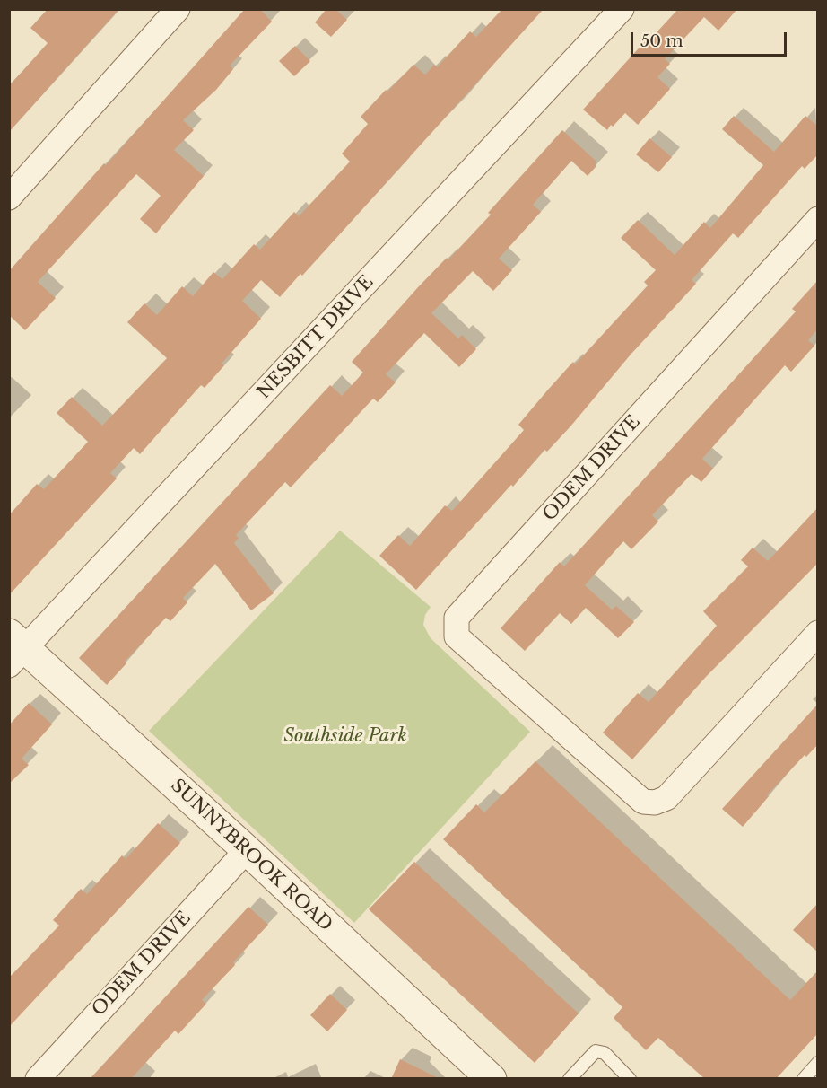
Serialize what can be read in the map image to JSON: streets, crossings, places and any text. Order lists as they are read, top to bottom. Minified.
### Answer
{"streets":{"street":["NESBITT DRIVE","ODEM DRIVE","SUNNYBROOK ROAD"]},"crossings":[["NESBITT DRIVE","SUNNYBROOK ROAD"],["ODEM DRIVE","SUNNYBROOK ROAD"]],"parks":["Southside Park"],"scale_bar":"50 m"}
